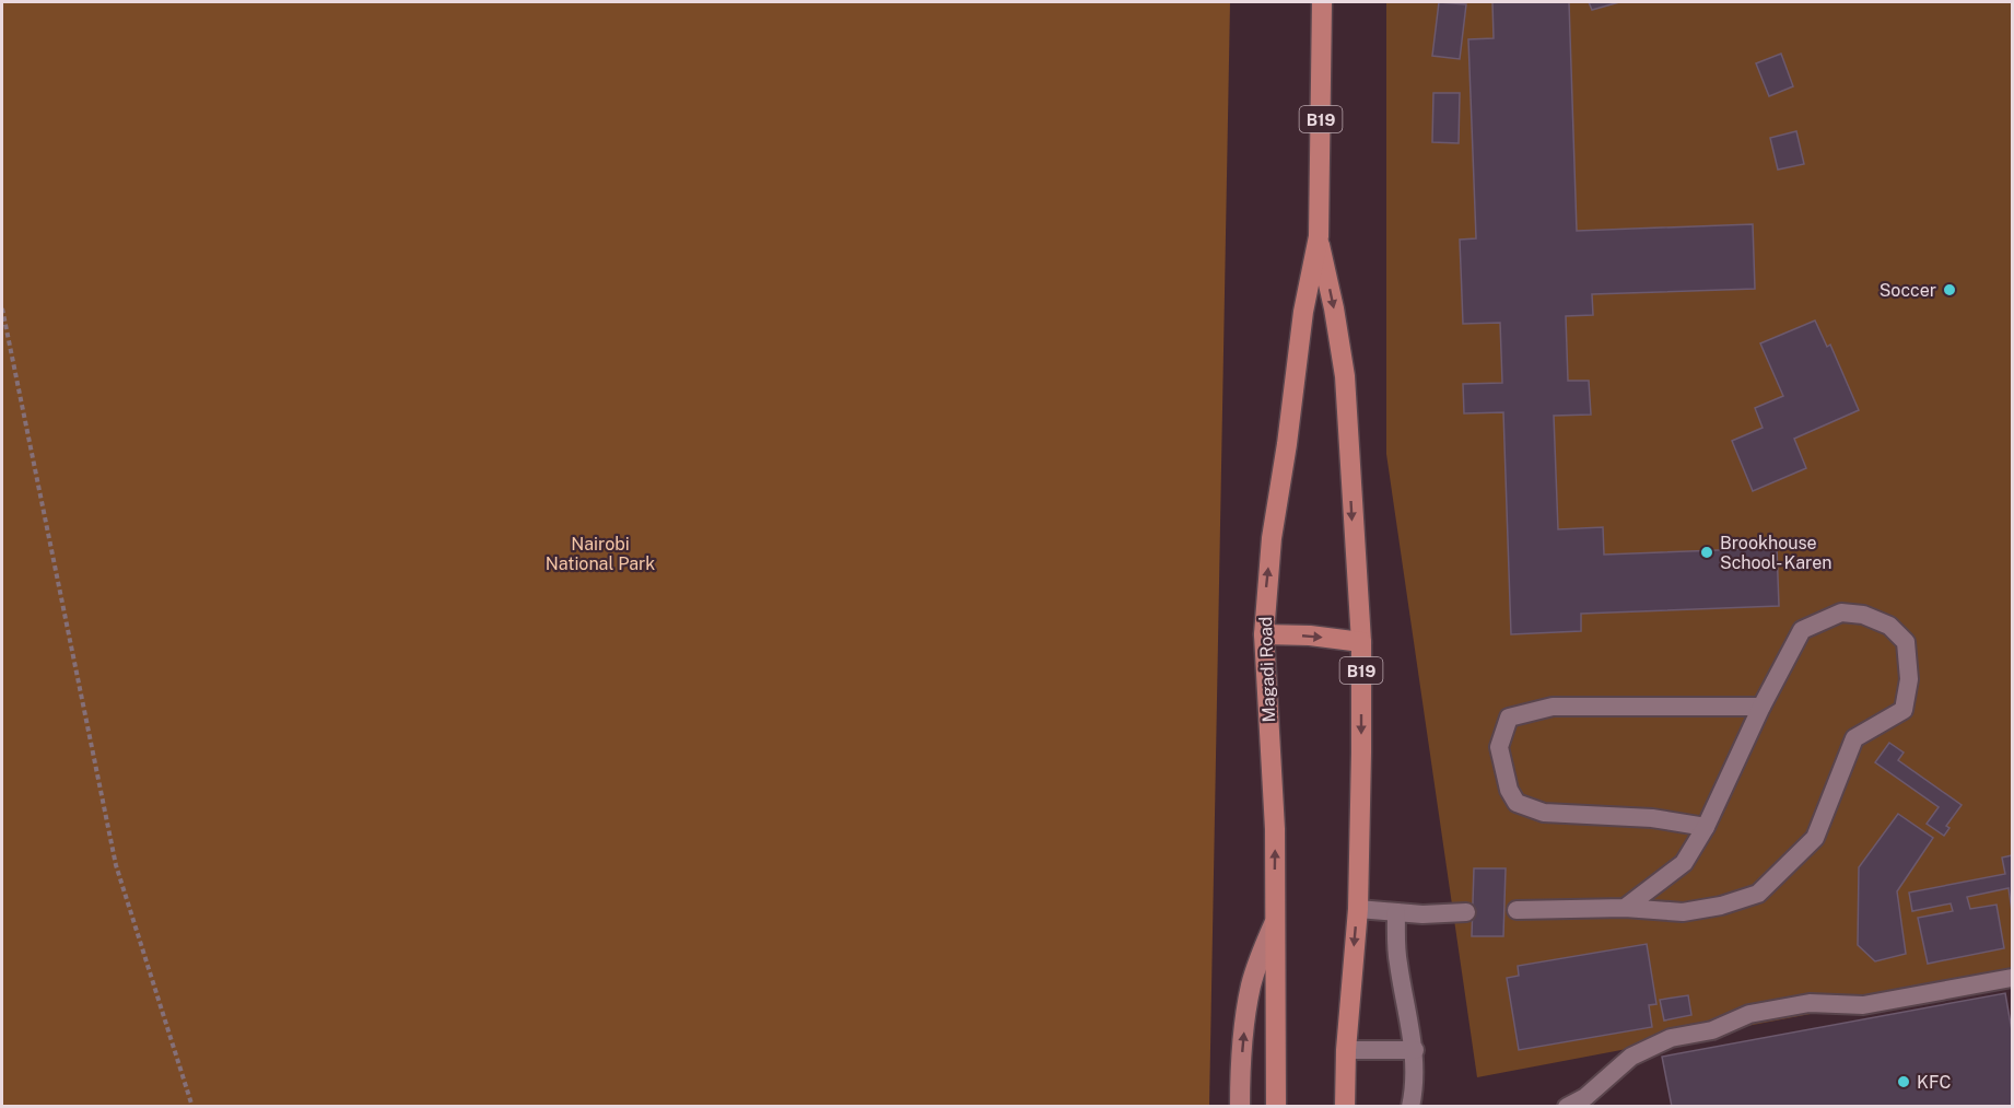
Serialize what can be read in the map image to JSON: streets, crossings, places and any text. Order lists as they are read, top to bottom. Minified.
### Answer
{"streets":{"highway":["B19","Magadi Road"]},"parks":["Nairobi National Park"],"places":["Soccer","Brookhouse School- Karen","KFC"]}
